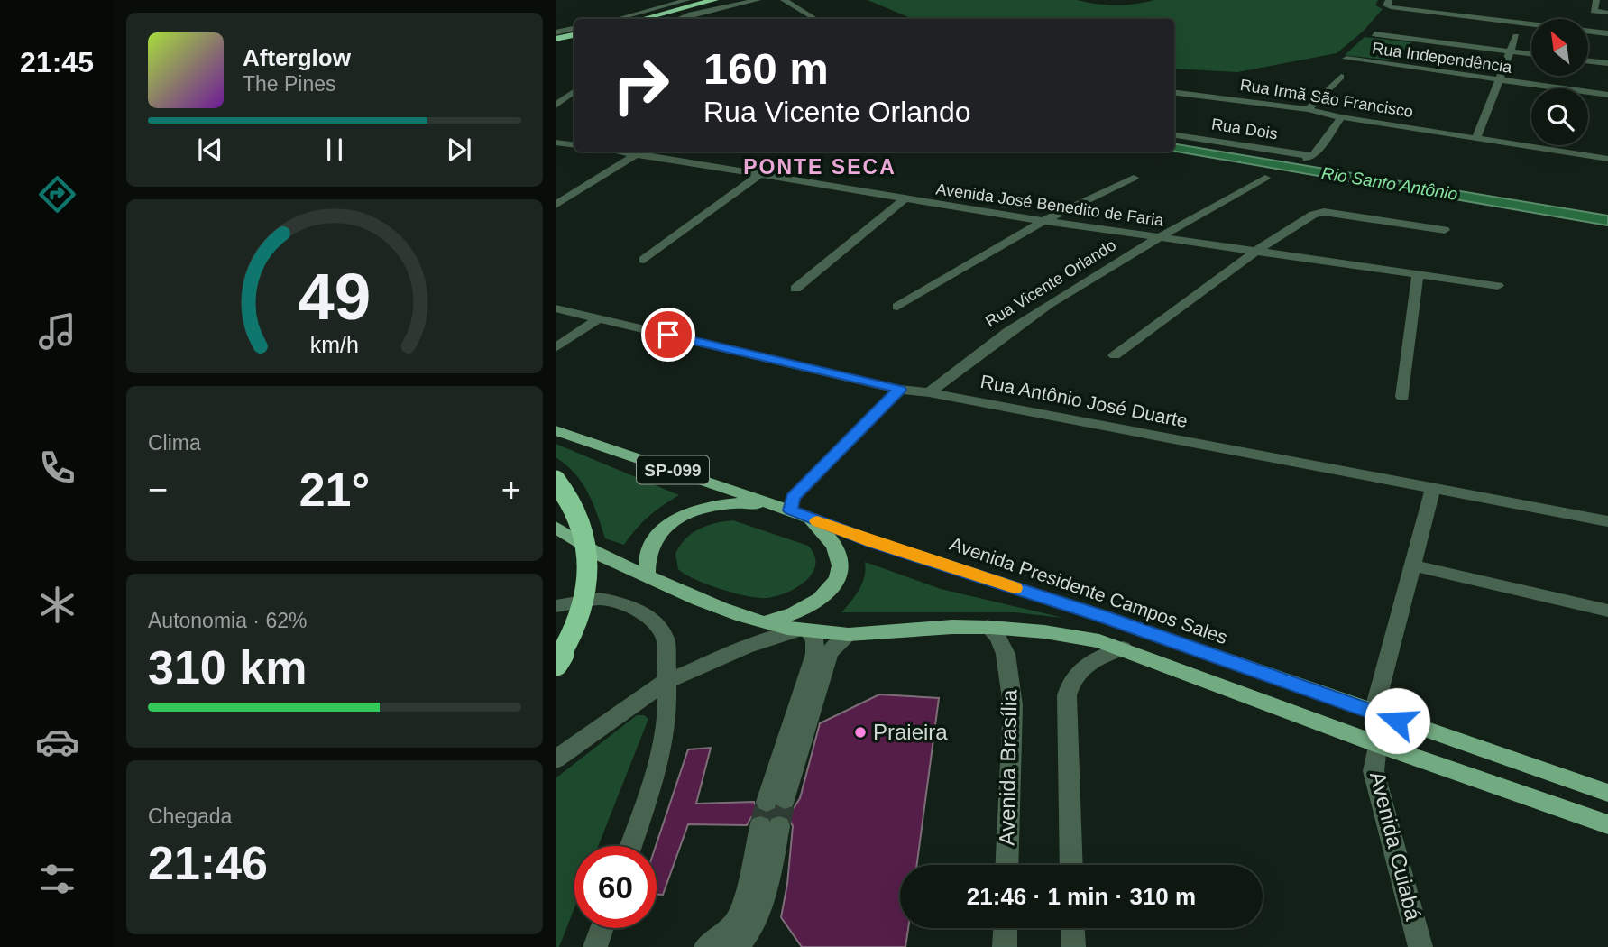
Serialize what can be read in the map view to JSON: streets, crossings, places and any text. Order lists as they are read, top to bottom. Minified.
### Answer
{"streets":{"main road":["SP-099","Avenida Presidente Campos Sales"],"street":["Rua Independência","Rua Irmã São Francisco","Rua Dois","Avenida José Benedito de Faria","Rua Vicente Orlando","Rua Antônio José Duarte","Avenida Brasília","Avenida Cuiabá"]},"crossings":[["Rua Irmã São Francisco","Rua Dois"],["Avenida José Benedito de Faria","Rua Vicente Orlando"],["Rua Vicente Orlando","Rua Antônio José Duarte"],["SP-099","Avenida Presidente Campos Sales"]],"districts":["PONTE SECA"],"water":["Rio Santo Antônio"],"places":["Praieira"],"north":"top left","page":{"tabs":"21:45","turn":["160 m","Rua Vicente Orlando"],"song":["Afterglow","The Pines"],"tile":["Clima",["Autonomia · 62%","310 km"],["Chegada","21:46"]],"heat":["−","21°","+"],"limit":"60","trip":"21:46 · 1 min · 310 m","gauge":["49","km/h"]}}
